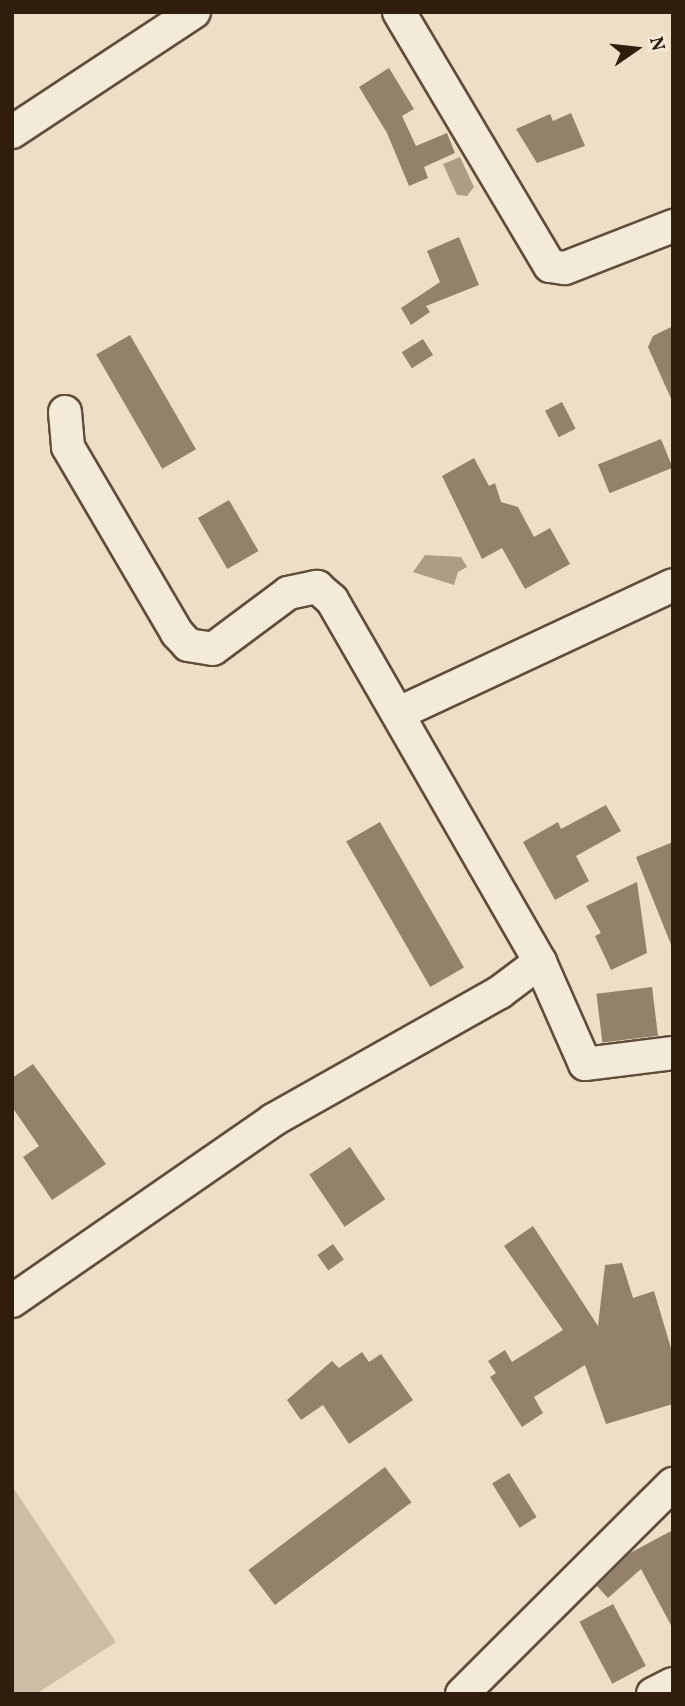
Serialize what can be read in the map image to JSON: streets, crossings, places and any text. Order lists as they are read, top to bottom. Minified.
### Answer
{"north":"right"}
